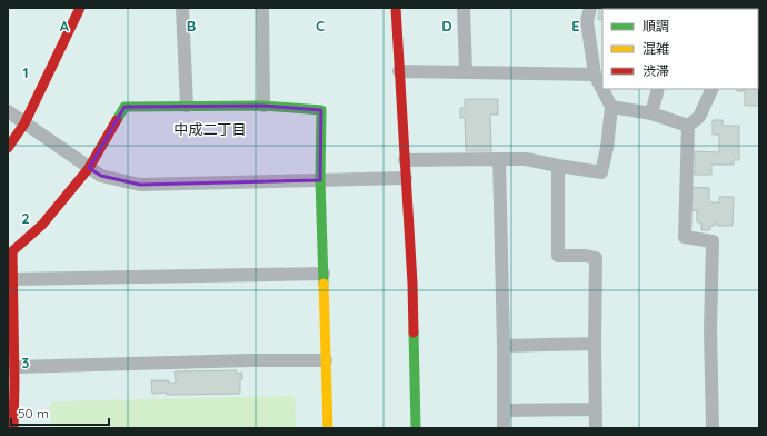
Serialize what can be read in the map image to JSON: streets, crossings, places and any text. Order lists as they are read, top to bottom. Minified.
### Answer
{"districts":["中成二丁目"],"legend":["順調","混雑","渋滞"],"scale_bar":"50 m","grid":{"columns":["A","B","C","D","E"],"rows":["1","2","3"]}}
